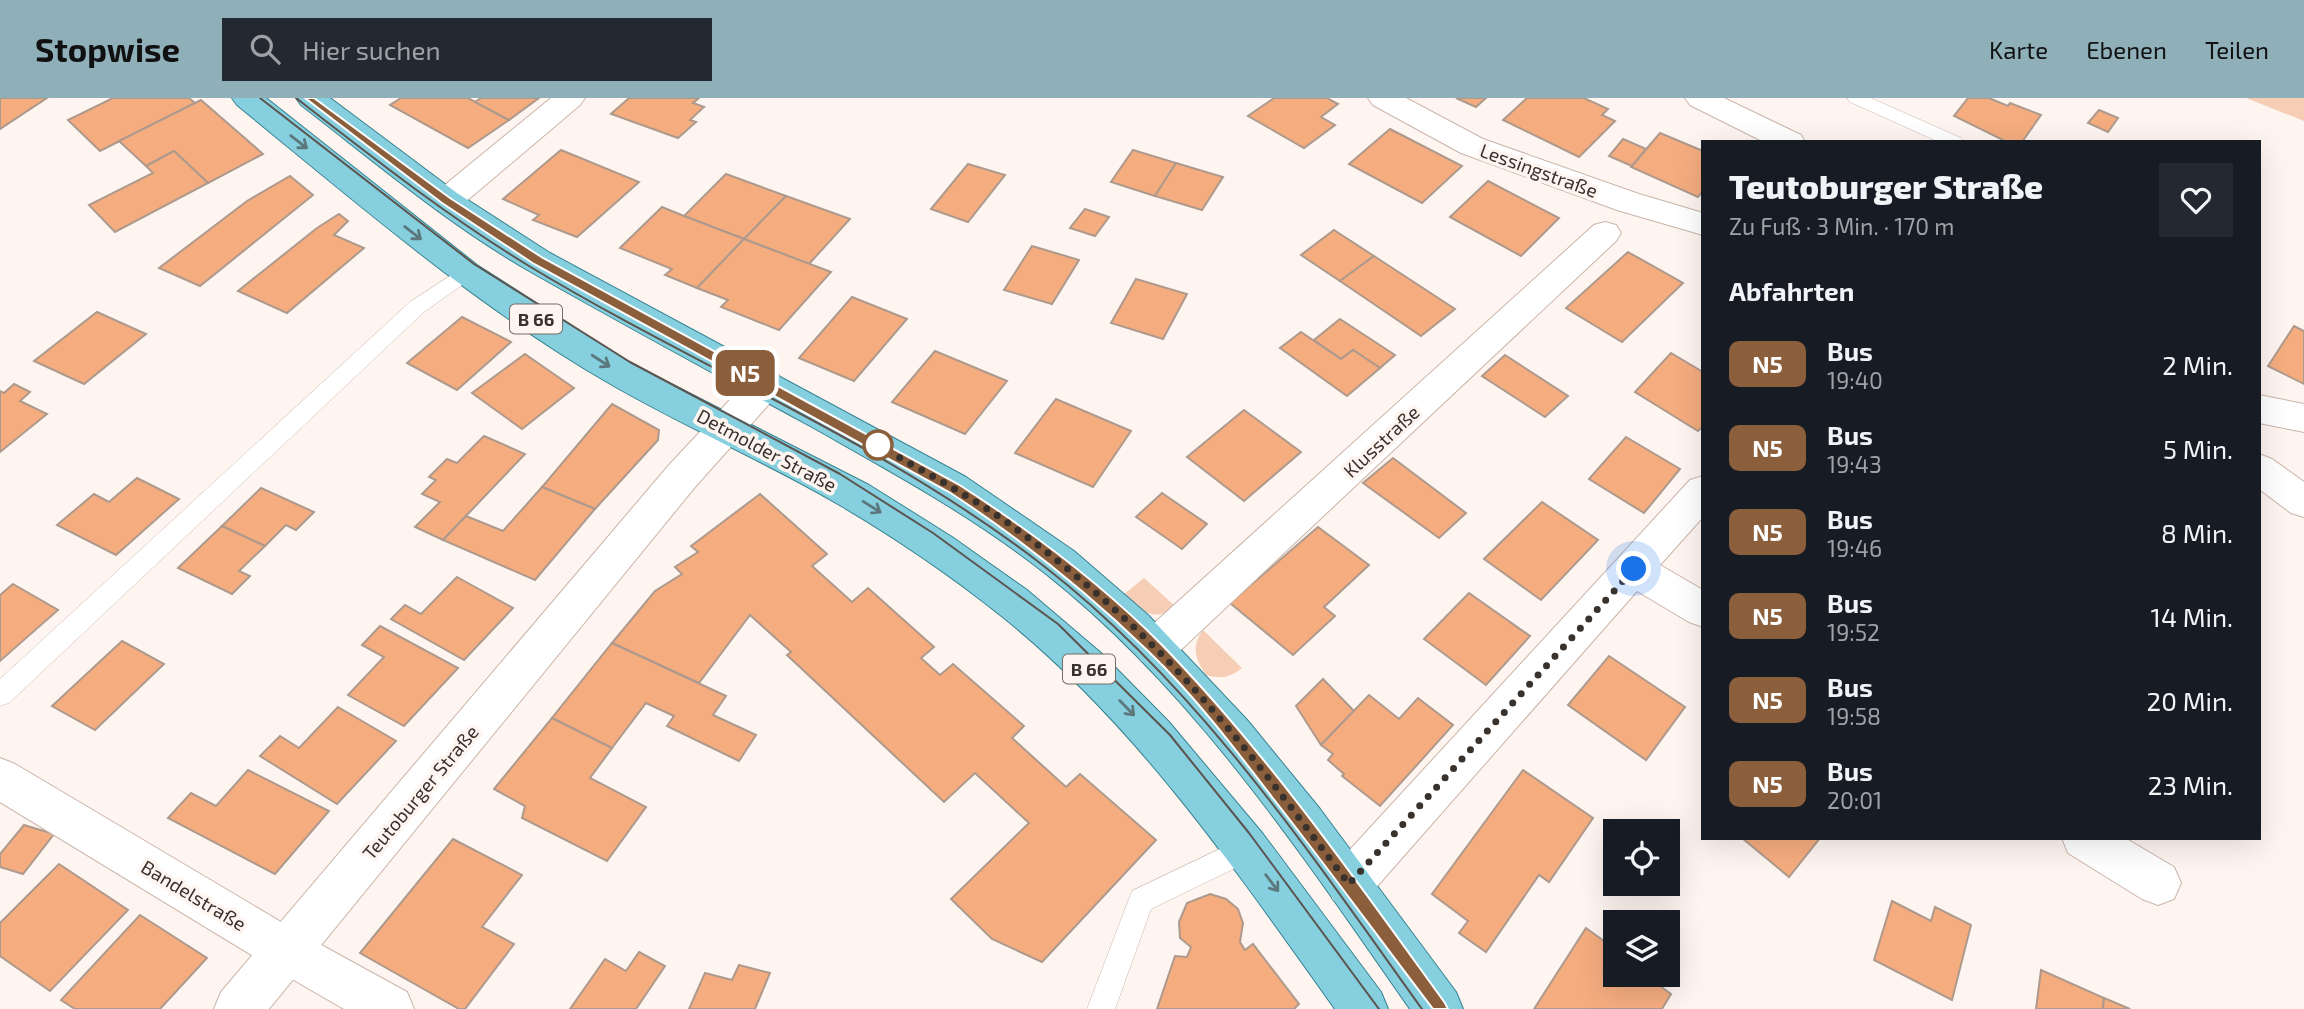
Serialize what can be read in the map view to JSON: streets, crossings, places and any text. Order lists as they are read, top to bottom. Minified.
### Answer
{"streets":{"main road":["B 66","Detmolder Straße"],"street":["Lessingstraße","Klusstraße","Teutoburger Straße","Bandelstraße"]},"crossings":[["B 66","Klusstraße"],["B 66","Teutoburger Straße"],["Detmolder Straße","Teutoburger Straße"],["Teutoburger Straße","Bandelstraße"]],"lines":["bus line N5"],"page":{"header":"Stopwise","search":"Hier suchen","nav":["Karte","Ebenen","Teilen"],"on_map":"N5","heading":[["Teutoburger Straße","Zu Fuß · 3 Min. · 170 m"],"Abfahrten"],"list":[{"mark":"N5","name":"Bus","note":"19:40","value":"2 Min."},{"mark":"N5","name":"Bus","note":"19:43","value":"5 Min."},{"mark":"N5","name":"Bus","note":"19:46","value":"8 Min."},{"mark":"N5","name":"Bus","note":"19:52","value":"14 Min."},{"mark":"N5","name":"Bus","note":"19:58","value":"20 Min."},{"mark":"N5","name":"Bus","note":"20:01","value":"23 Min."}]}}
